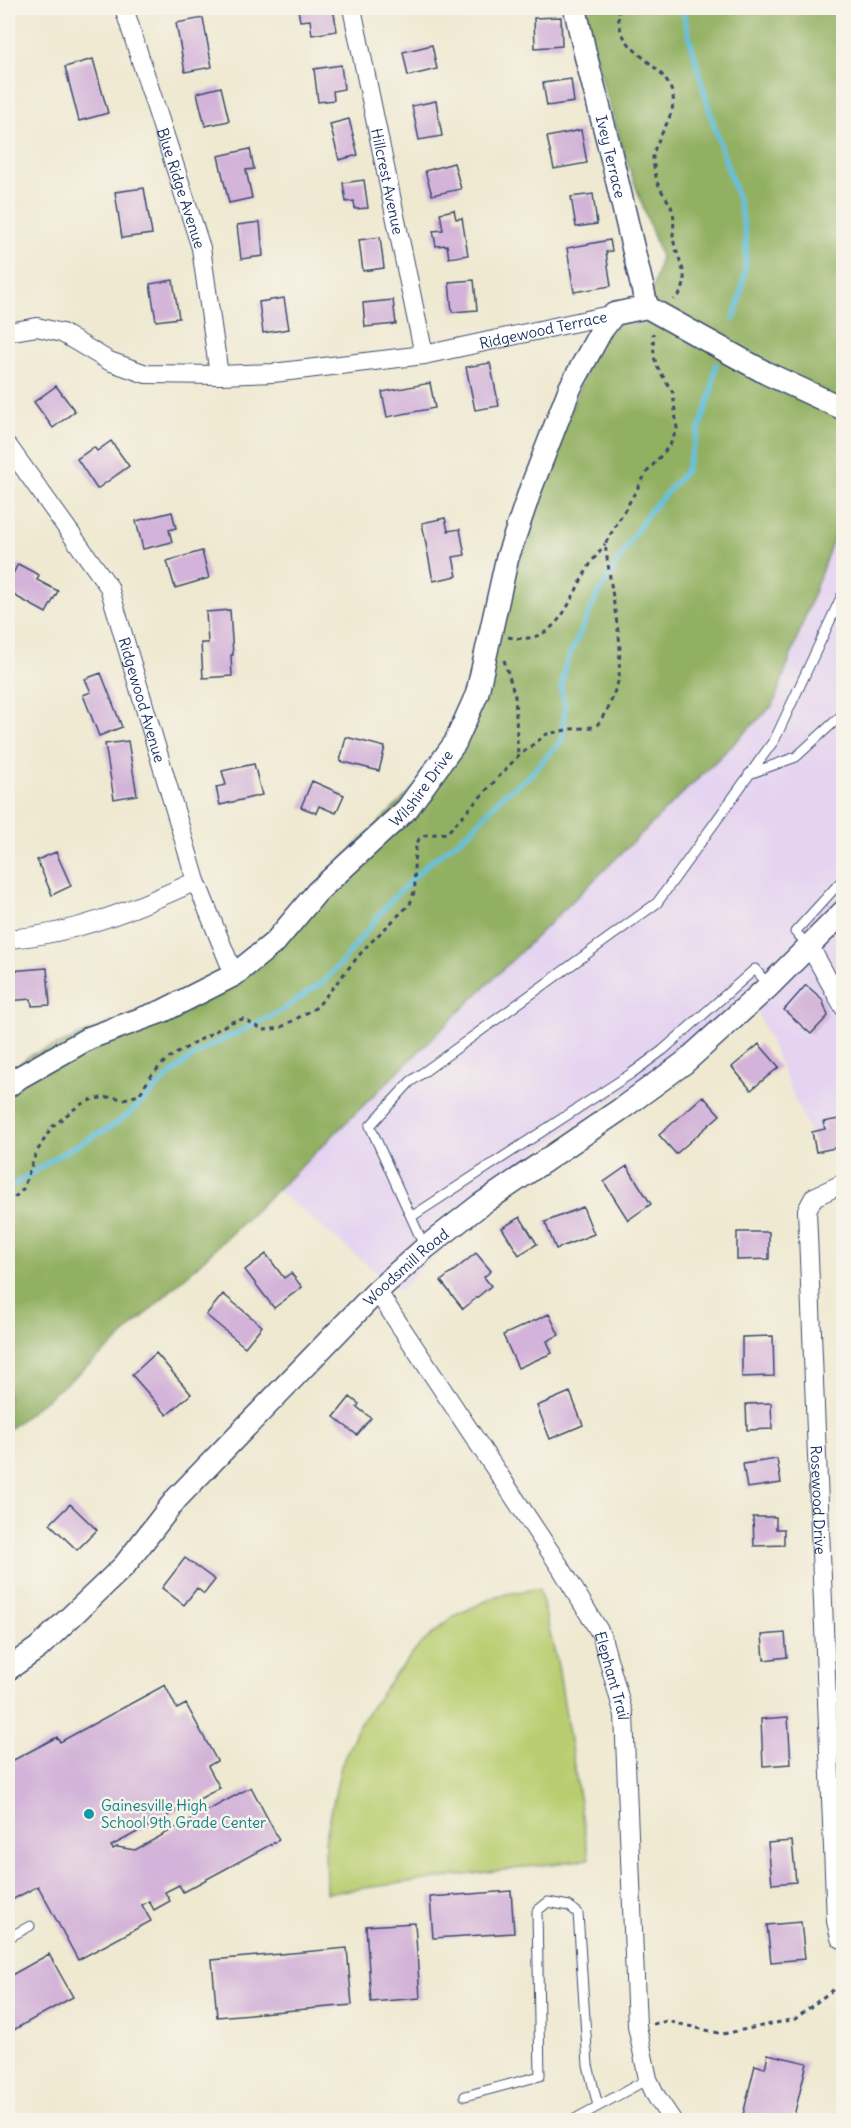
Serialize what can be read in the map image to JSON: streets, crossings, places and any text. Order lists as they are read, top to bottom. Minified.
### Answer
{"streets":{"street":["Ivey Terrace","Hillcrest Avenue","Blue Ridge Avenue","Ridgewood Terrace","Ridgewood Avenue","Wilshire Drive","Woodsmill Road","Rosewood Drive","Elephant Trail"]},"crossings":[["Ivey Terrace","Ridgewood Terrace"],["Hillcrest Avenue","Ridgewood Terrace"],["Blue Ridge Avenue","Ridgewood Terrace"],["Ridgewood Terrace","Wilshire Drive"],["Ridgewood Avenue","Wilshire Drive"],["Woodsmill Road","Elephant Trail"]],"places":["Gainesville High School 9th Grade Center"]}
